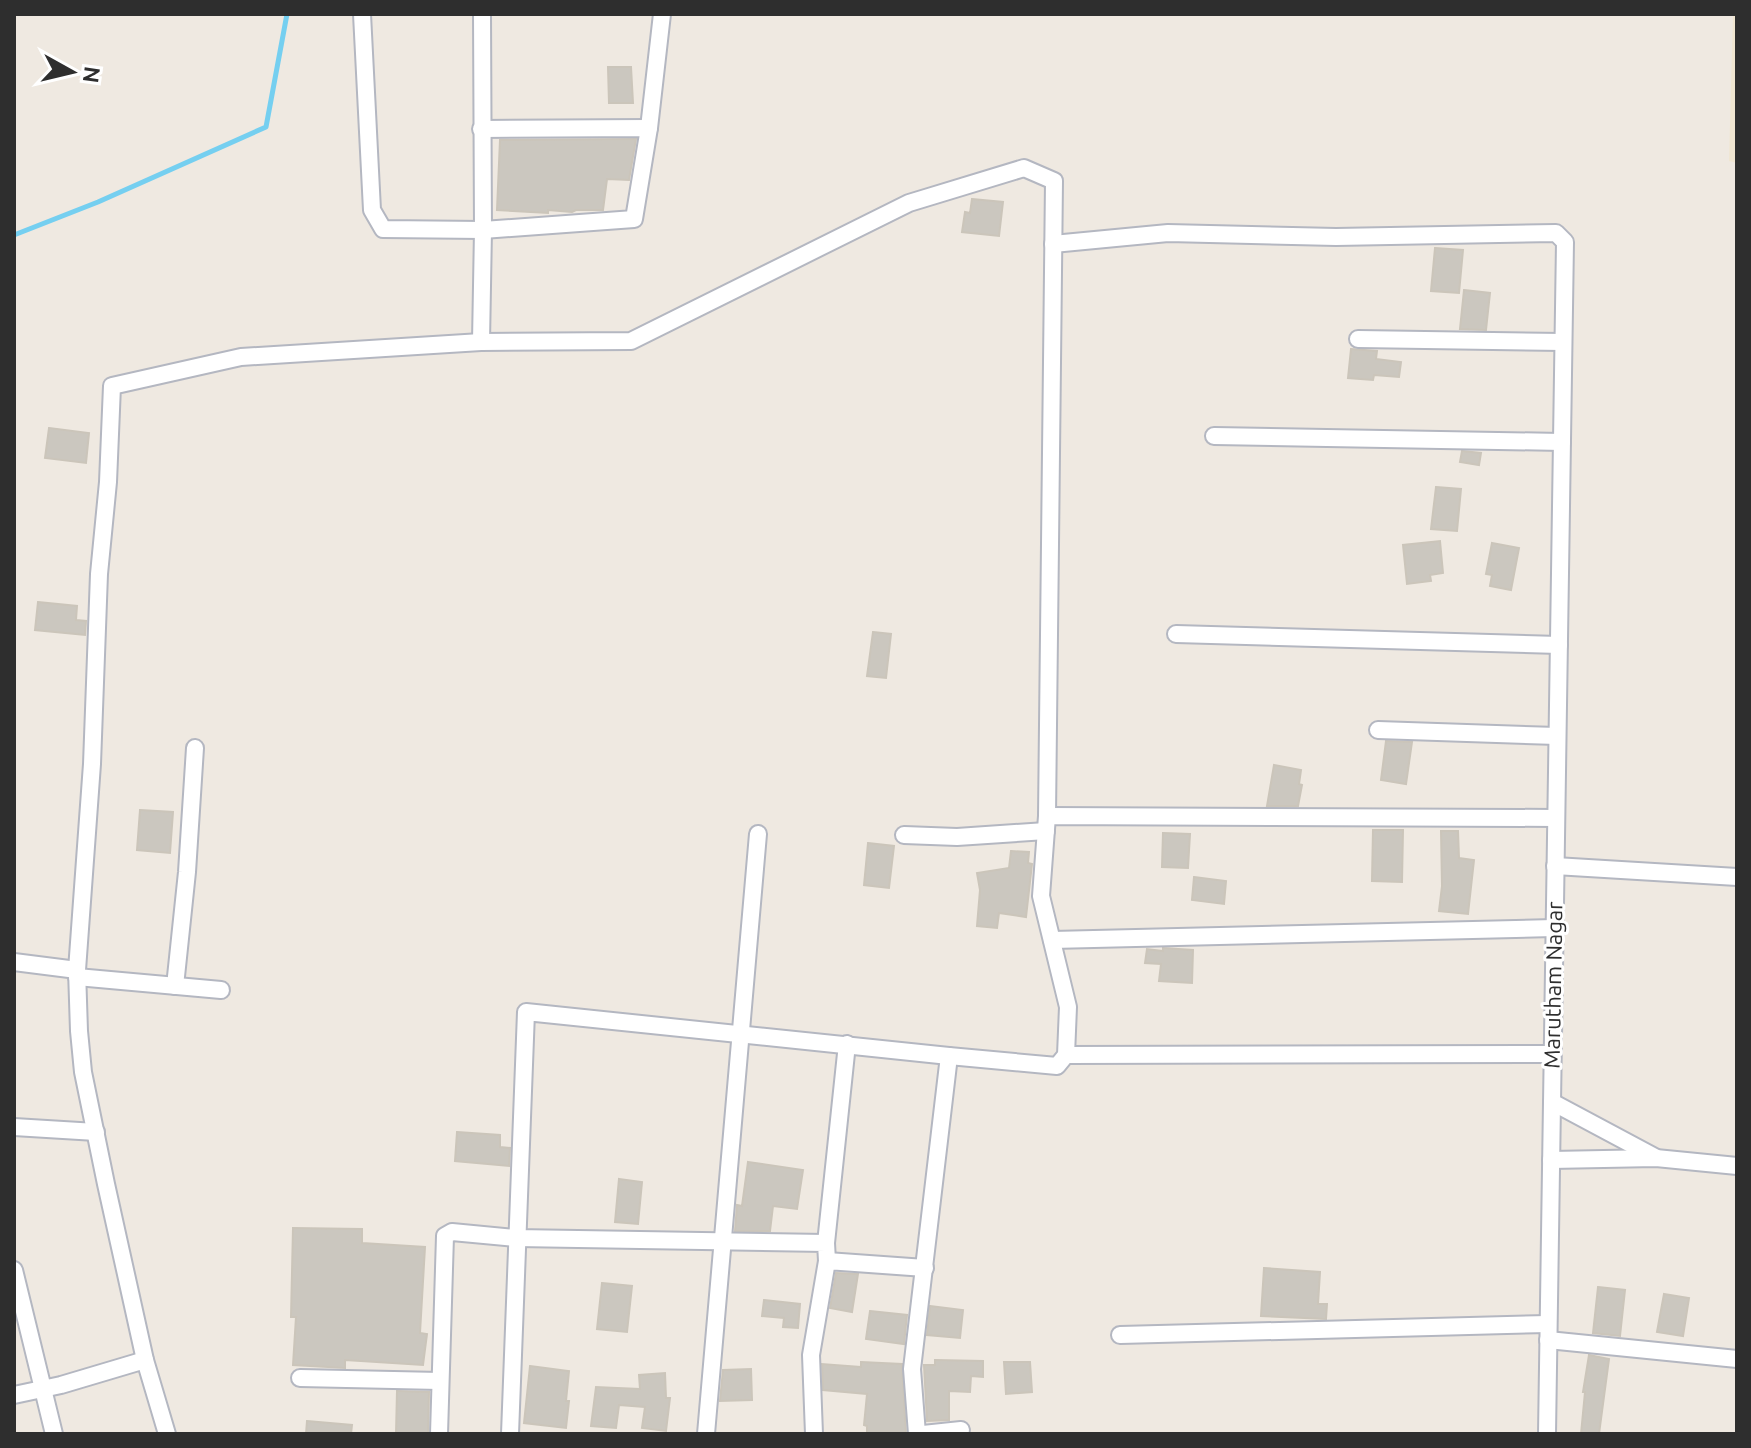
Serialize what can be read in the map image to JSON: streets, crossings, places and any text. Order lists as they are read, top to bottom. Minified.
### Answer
{"streets":{"street":["Marutham Nagar"]},"north":"right"}
